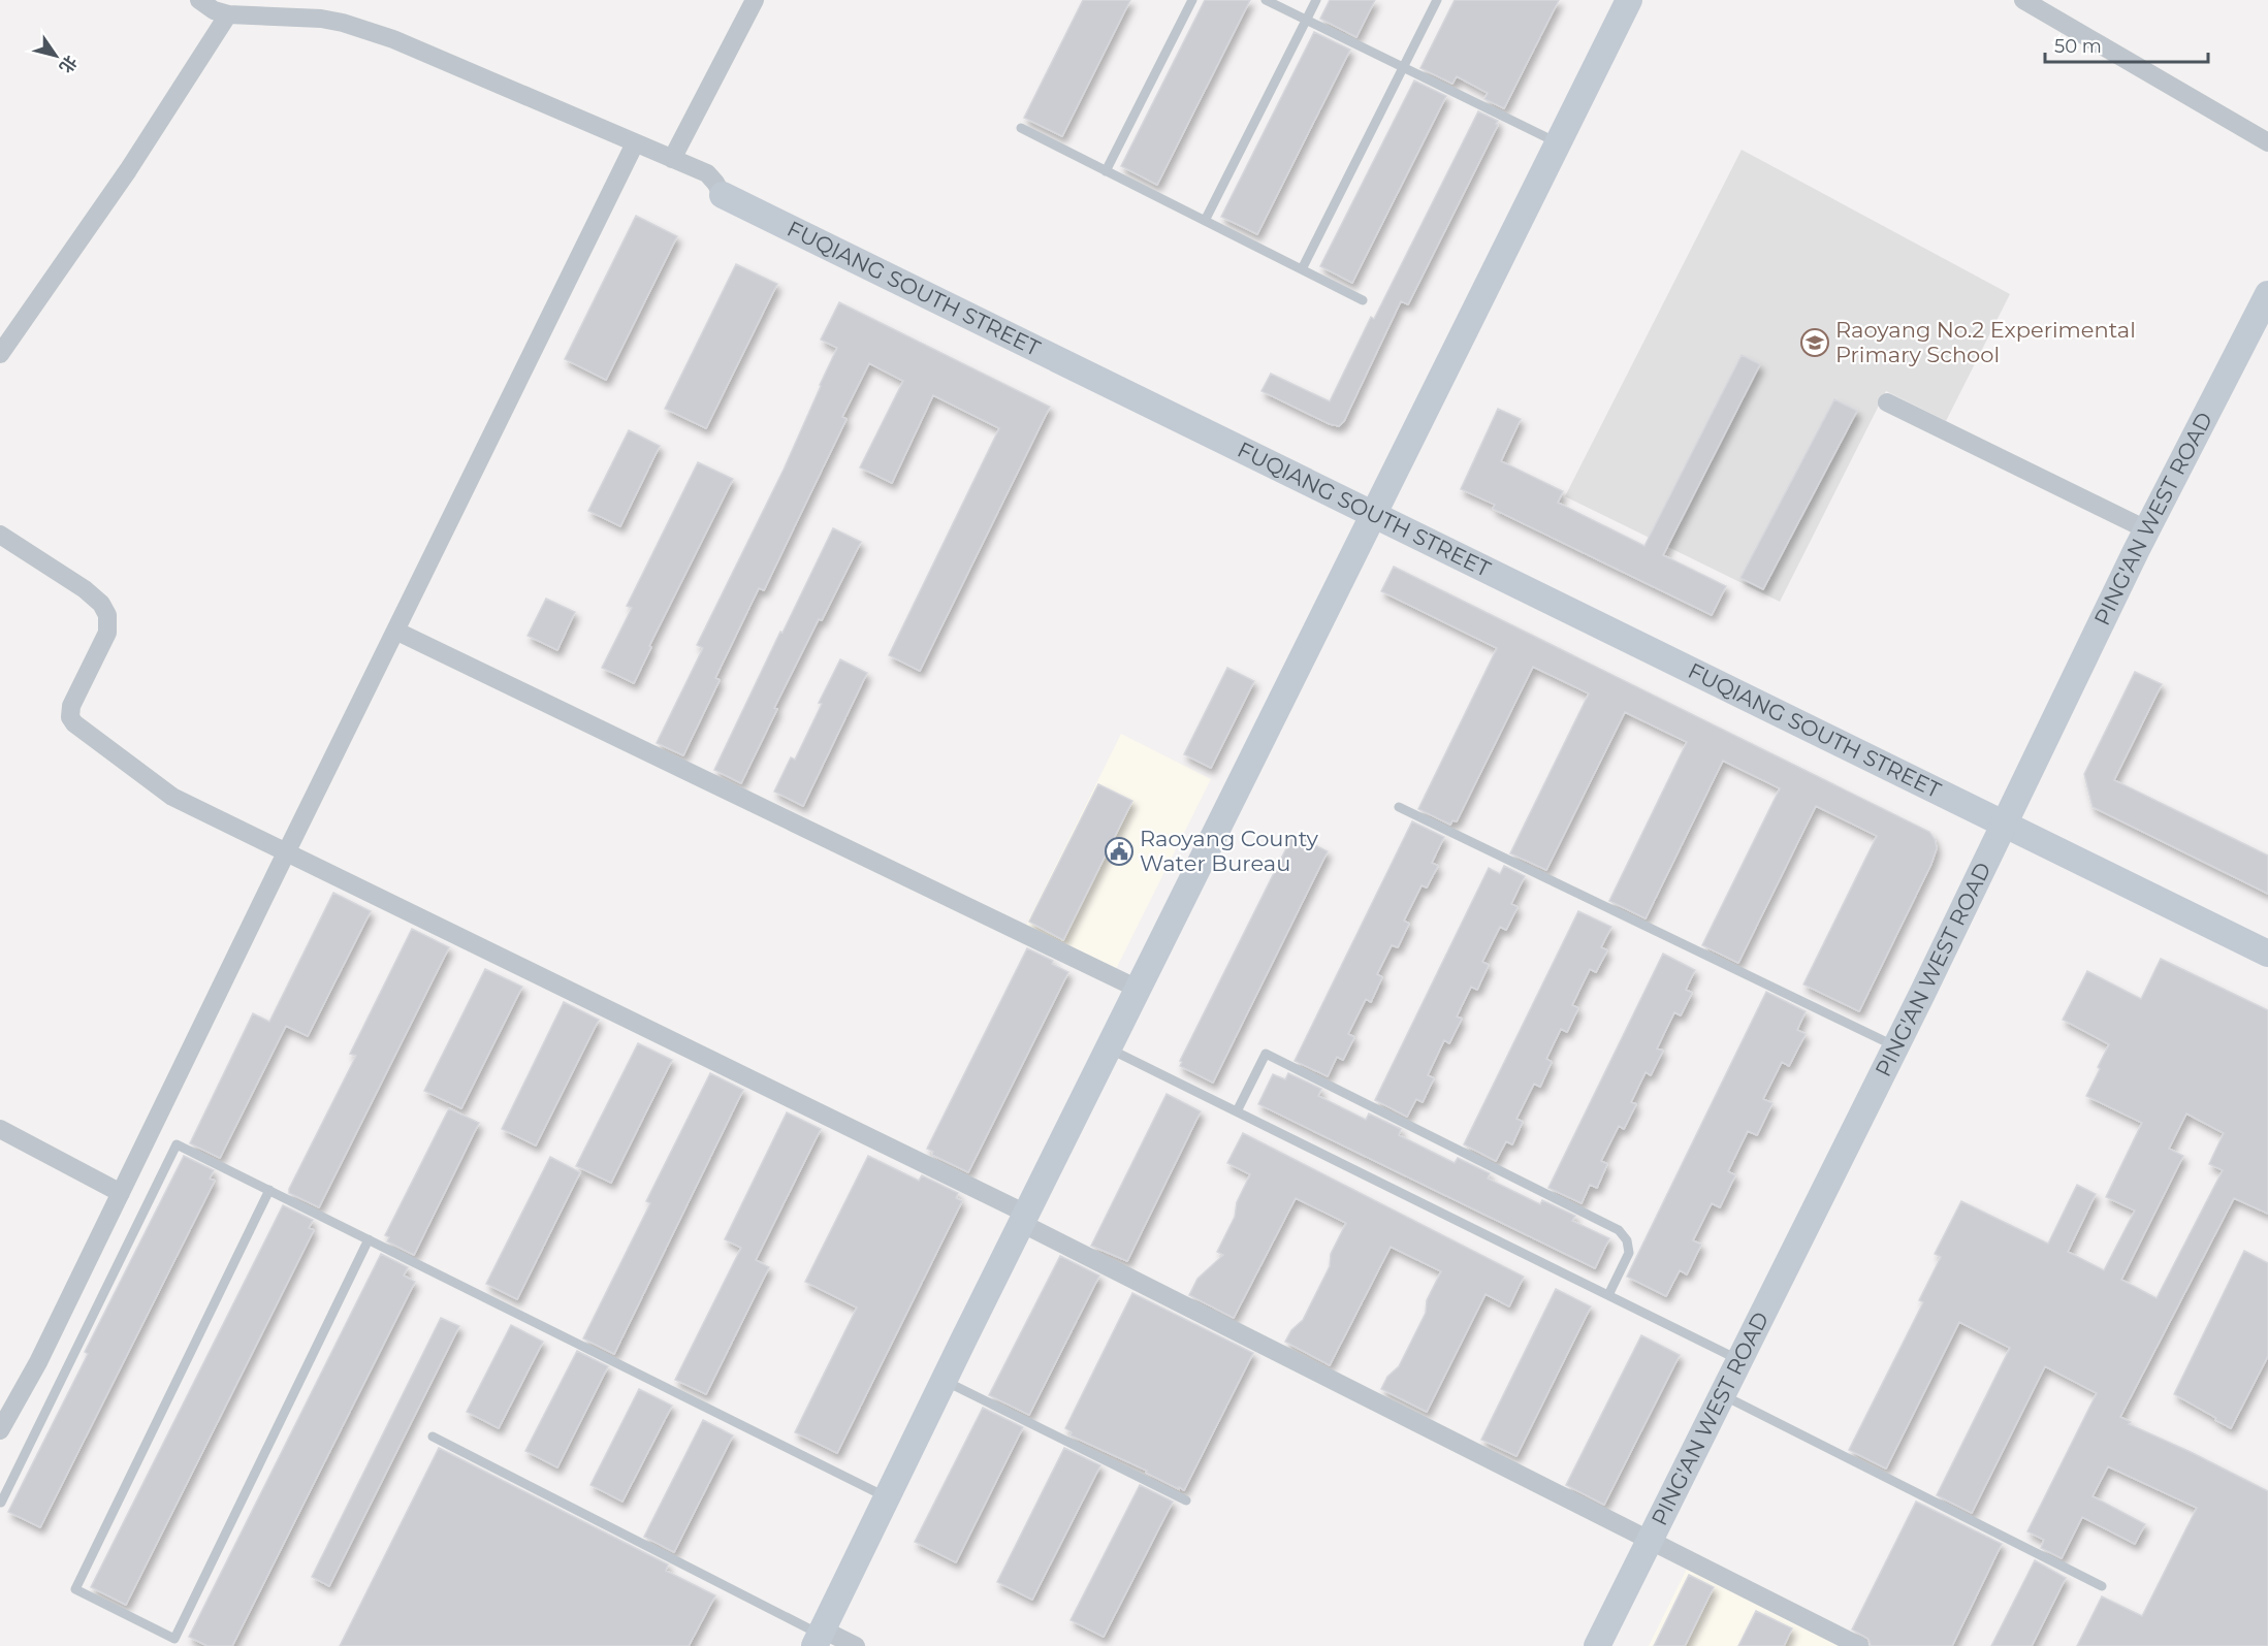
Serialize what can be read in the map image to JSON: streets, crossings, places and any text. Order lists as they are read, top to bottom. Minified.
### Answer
{"streets":{"street":["FUQIANG SOUTH STREET","PING'AN WEST ROAD"]},"crossings":[["FUQIANG SOUTH STREET","PING'AN WEST ROAD"]],"places":{"school or university":["Raoyang No.2 Experimental Primary School"],"public building":["Raoyang County Water Bureau"]},"scale_bar":"50 m","north":"bottom right"}
